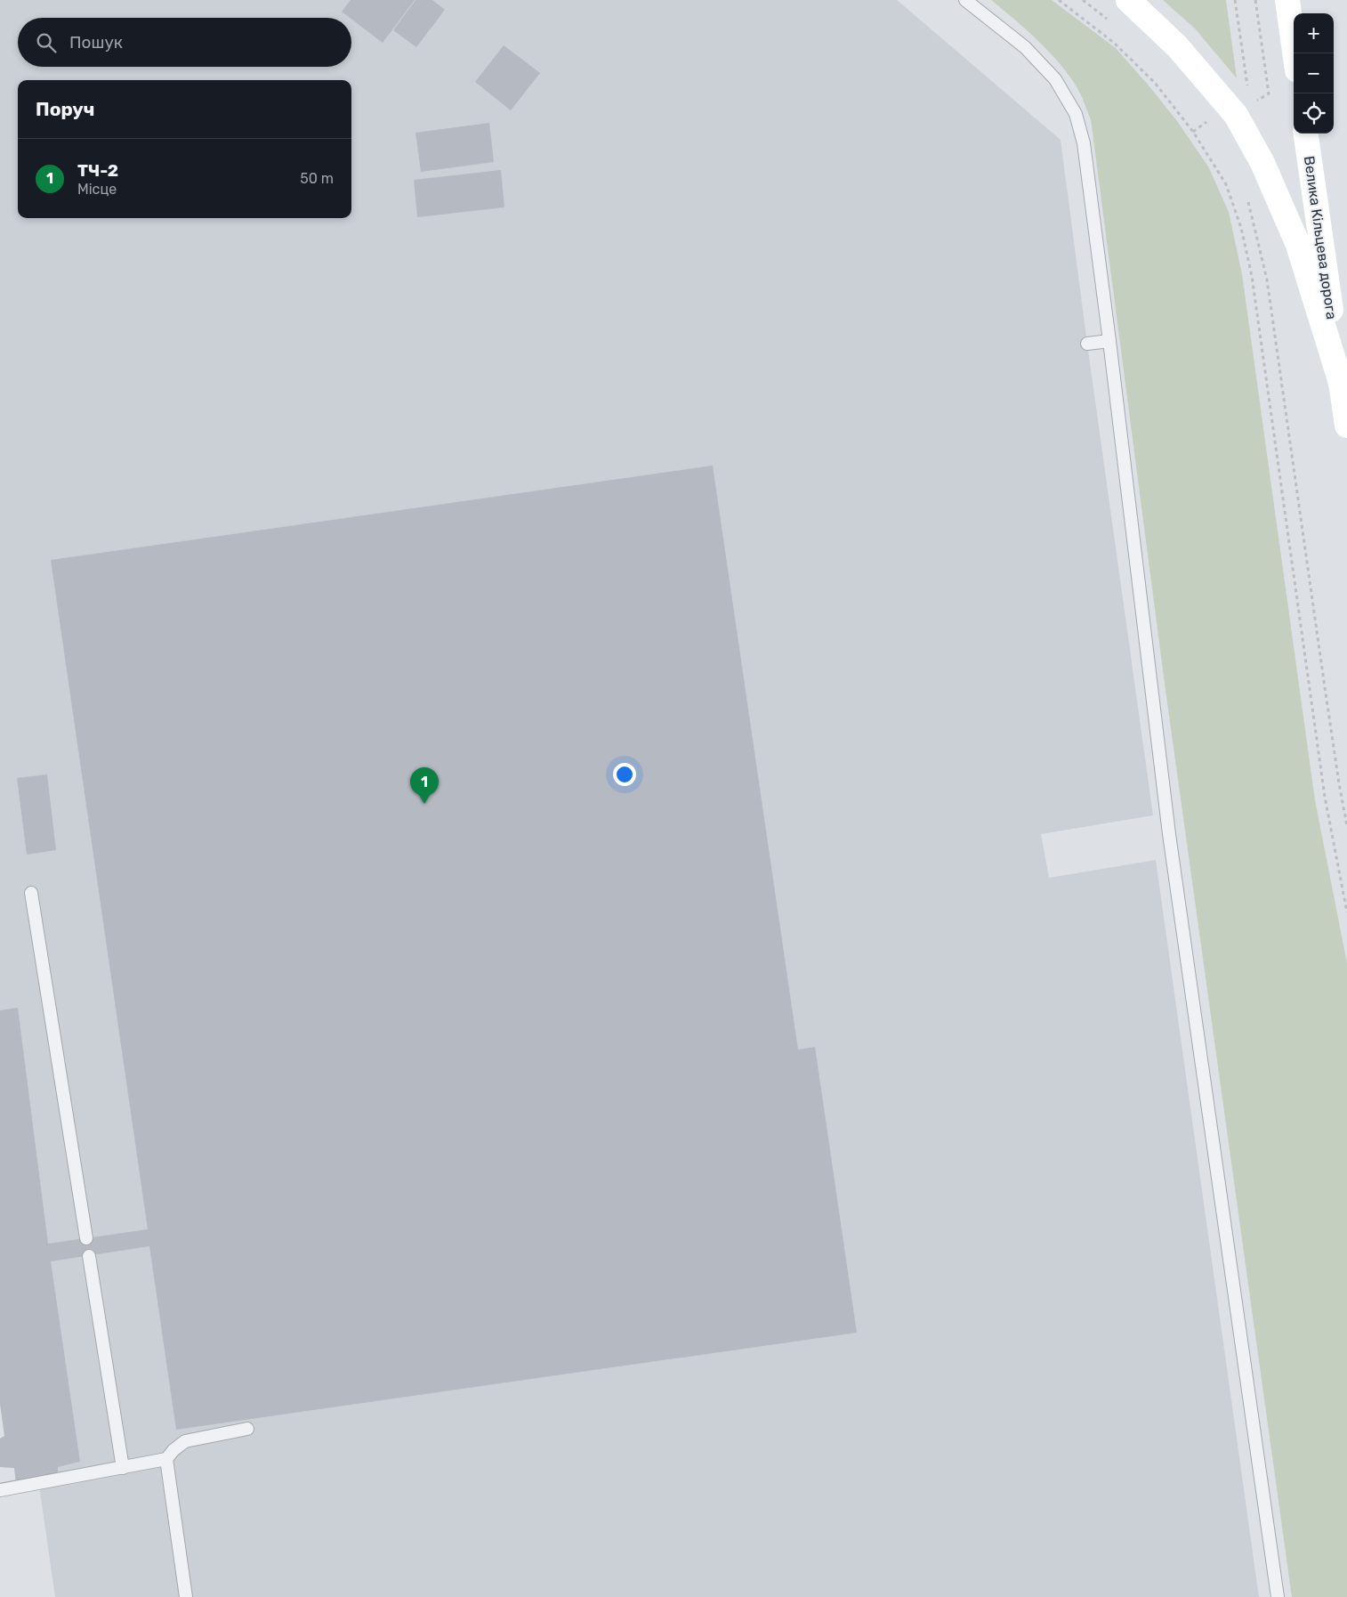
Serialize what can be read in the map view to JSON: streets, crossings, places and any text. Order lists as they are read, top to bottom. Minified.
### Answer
{"streets":{"main road":["Велика Кільцева дорога"]},"page":{"map_buttons":["+","−"],"search":"Пошук","heading":"Поруч","list":[{"mark":"1","name":"ТЧ-2","note":"Місце","value":"50 m"}],"pins":"1"}}
